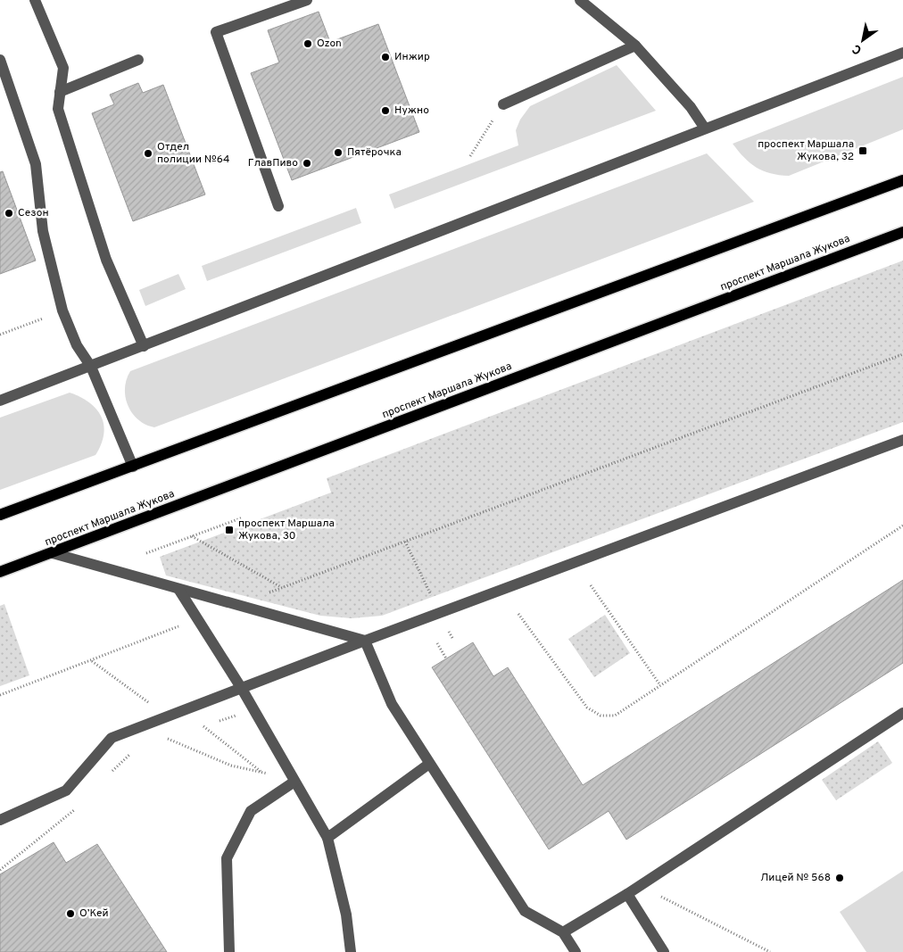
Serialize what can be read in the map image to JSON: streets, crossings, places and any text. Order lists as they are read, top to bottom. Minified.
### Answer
{"streets":{"main road":["проспект Маршала Жукова"]},"places":{"other":["Ozon","Инжир","Нужно","Пятёрочка","Отдел полиции №64","ГлавПиво","Сезон","Лицей № 568","О’Кей"],"transit":["проспект Маршала Жукова, 32","проспект Маршала Жукова, 30"]},"north":"bottom left"}
